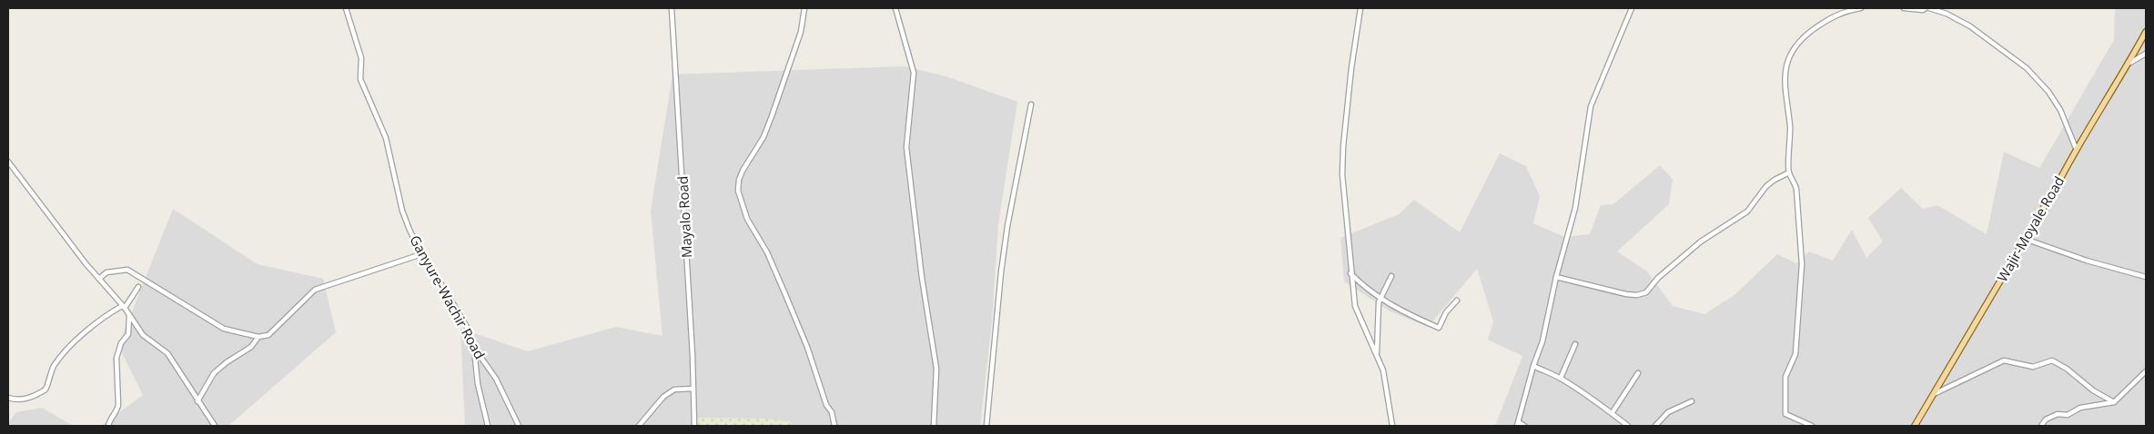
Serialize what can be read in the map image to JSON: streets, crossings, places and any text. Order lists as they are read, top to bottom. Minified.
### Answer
{"streets":{"main road":["Wajir-Moyale Road"],"street":["Mayalo Road","Ganyure-Wachir Road"]}}
